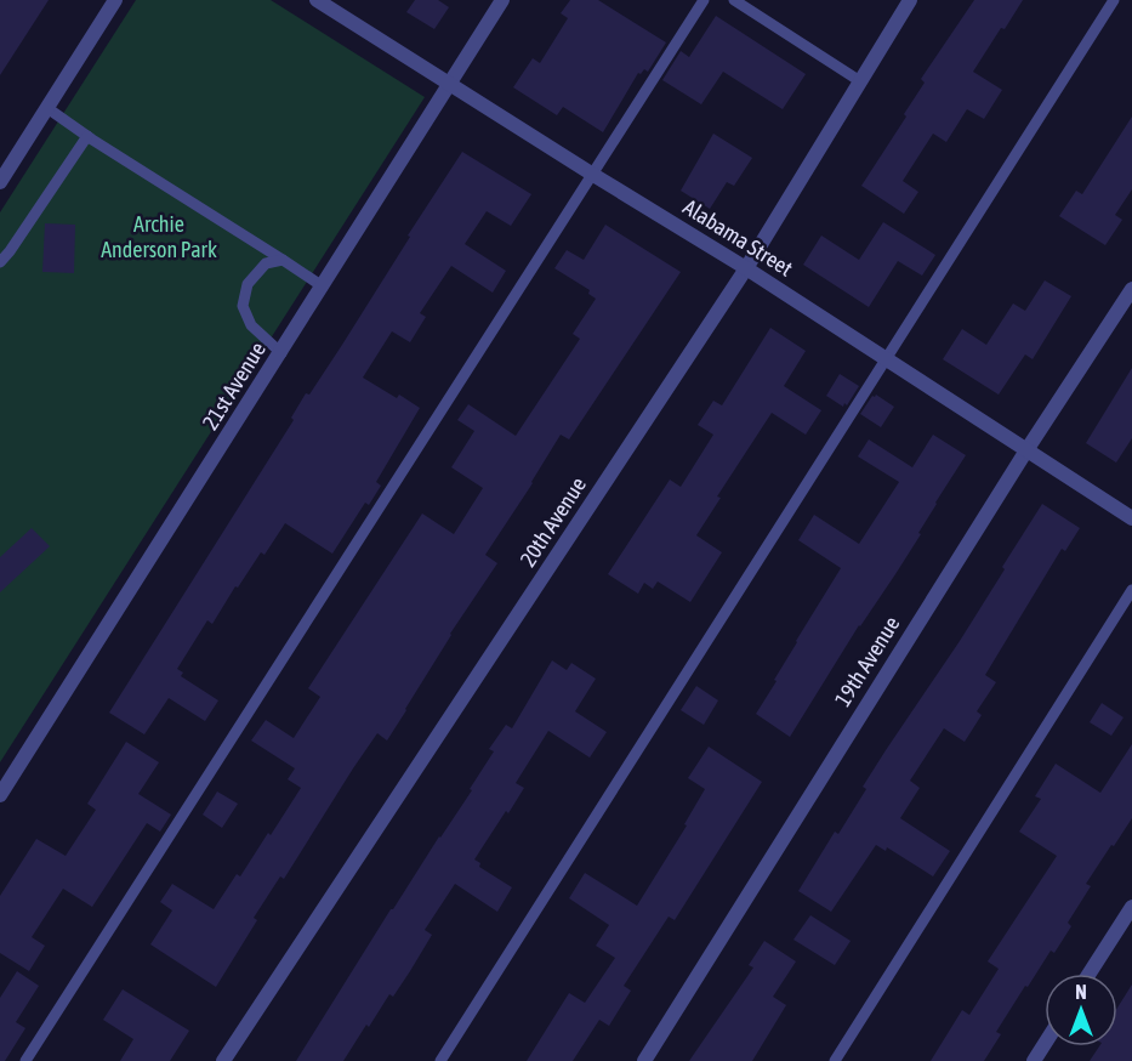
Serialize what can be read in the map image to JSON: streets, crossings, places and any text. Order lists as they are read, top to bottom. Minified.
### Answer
{"streets":{"street":["Alabama Street","21st Avenue","20th Avenue","19th Avenue"]},"crossings":[["Alabama Street","21st Avenue"],["Alabama Street","20th Avenue"],["Alabama Street","19th Avenue"]],"parks":["Archie Anderson Park"],"north":"top"}
